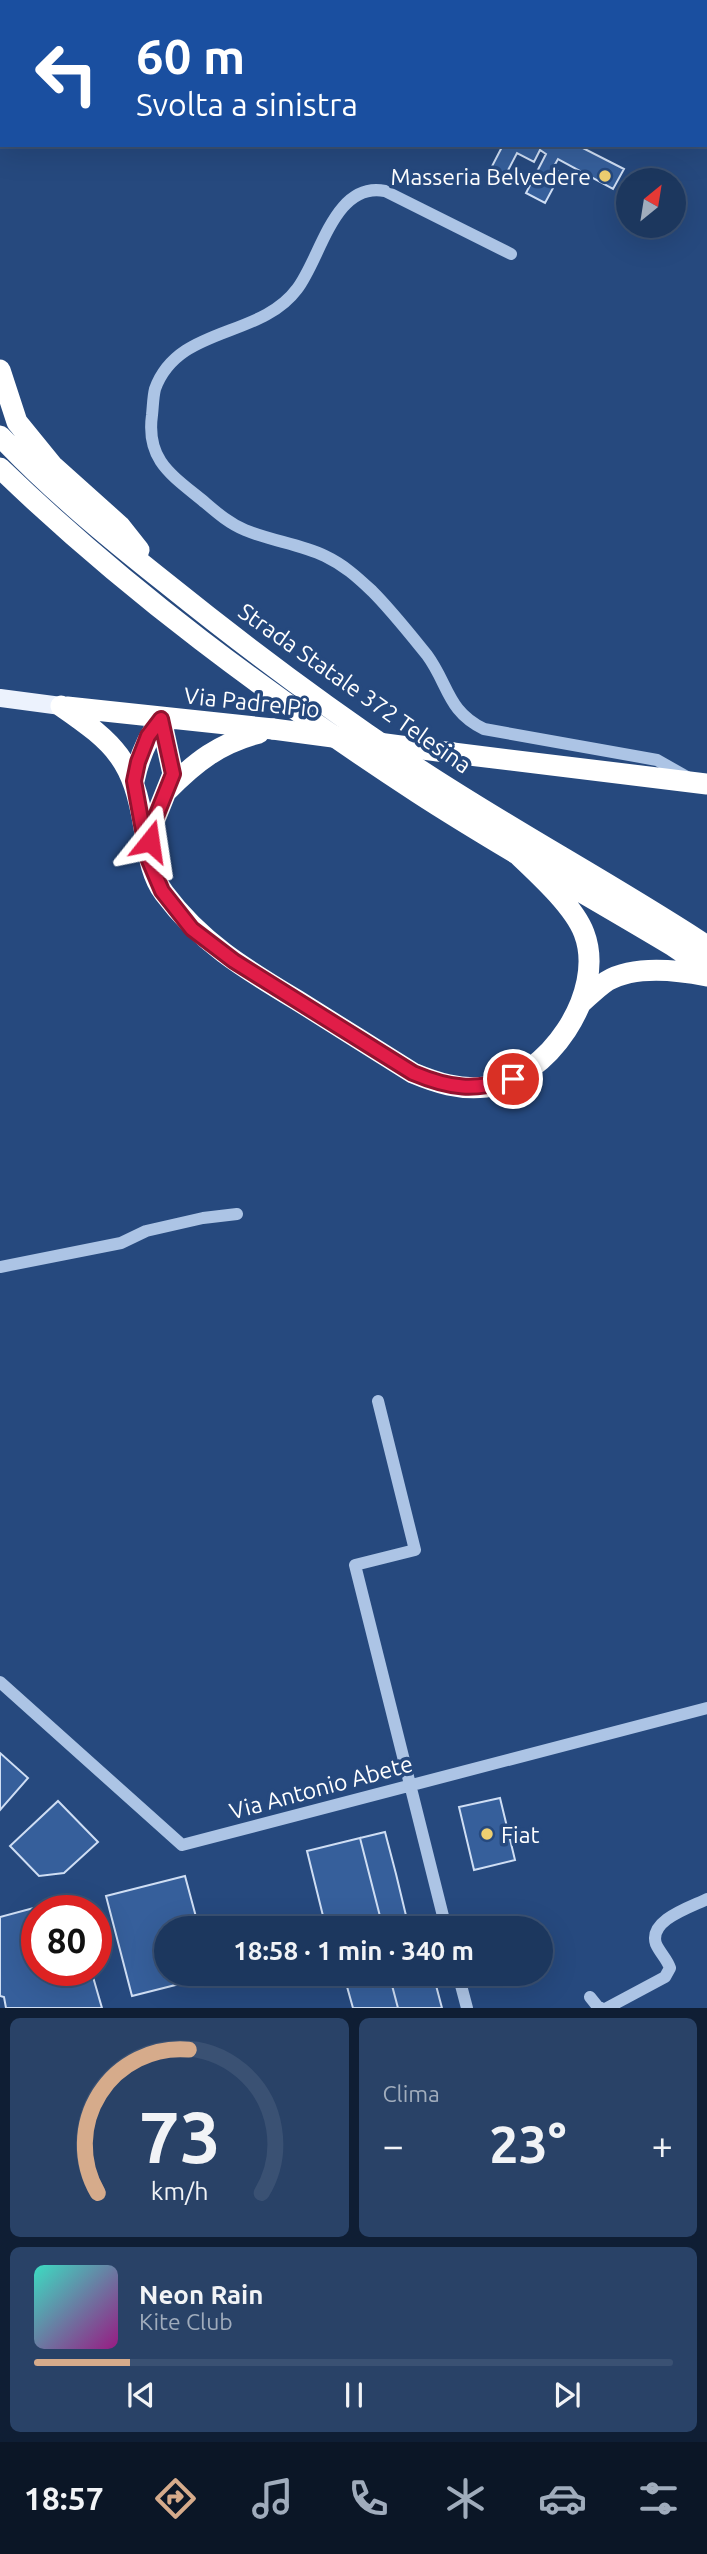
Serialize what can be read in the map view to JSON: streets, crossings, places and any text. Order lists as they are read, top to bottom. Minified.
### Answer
{"streets":{"highway":["Strada Statale 372 Telesina","Via Padre Pio"],"street":["Via Antonio Abete"]},"places":["Masseria Belvedere","Fiat"],"north":"top right","page":{"turn":["60 m","Svolta a sinistra"],"limit":"80","trip":"18:58 · 1 min · 340 m","tile":"Clima","heat":["−","23°","+"],"song":["Neon Rain","Kite Club"],"tabs":"18:57","gauge":["73","km/h"]}}
